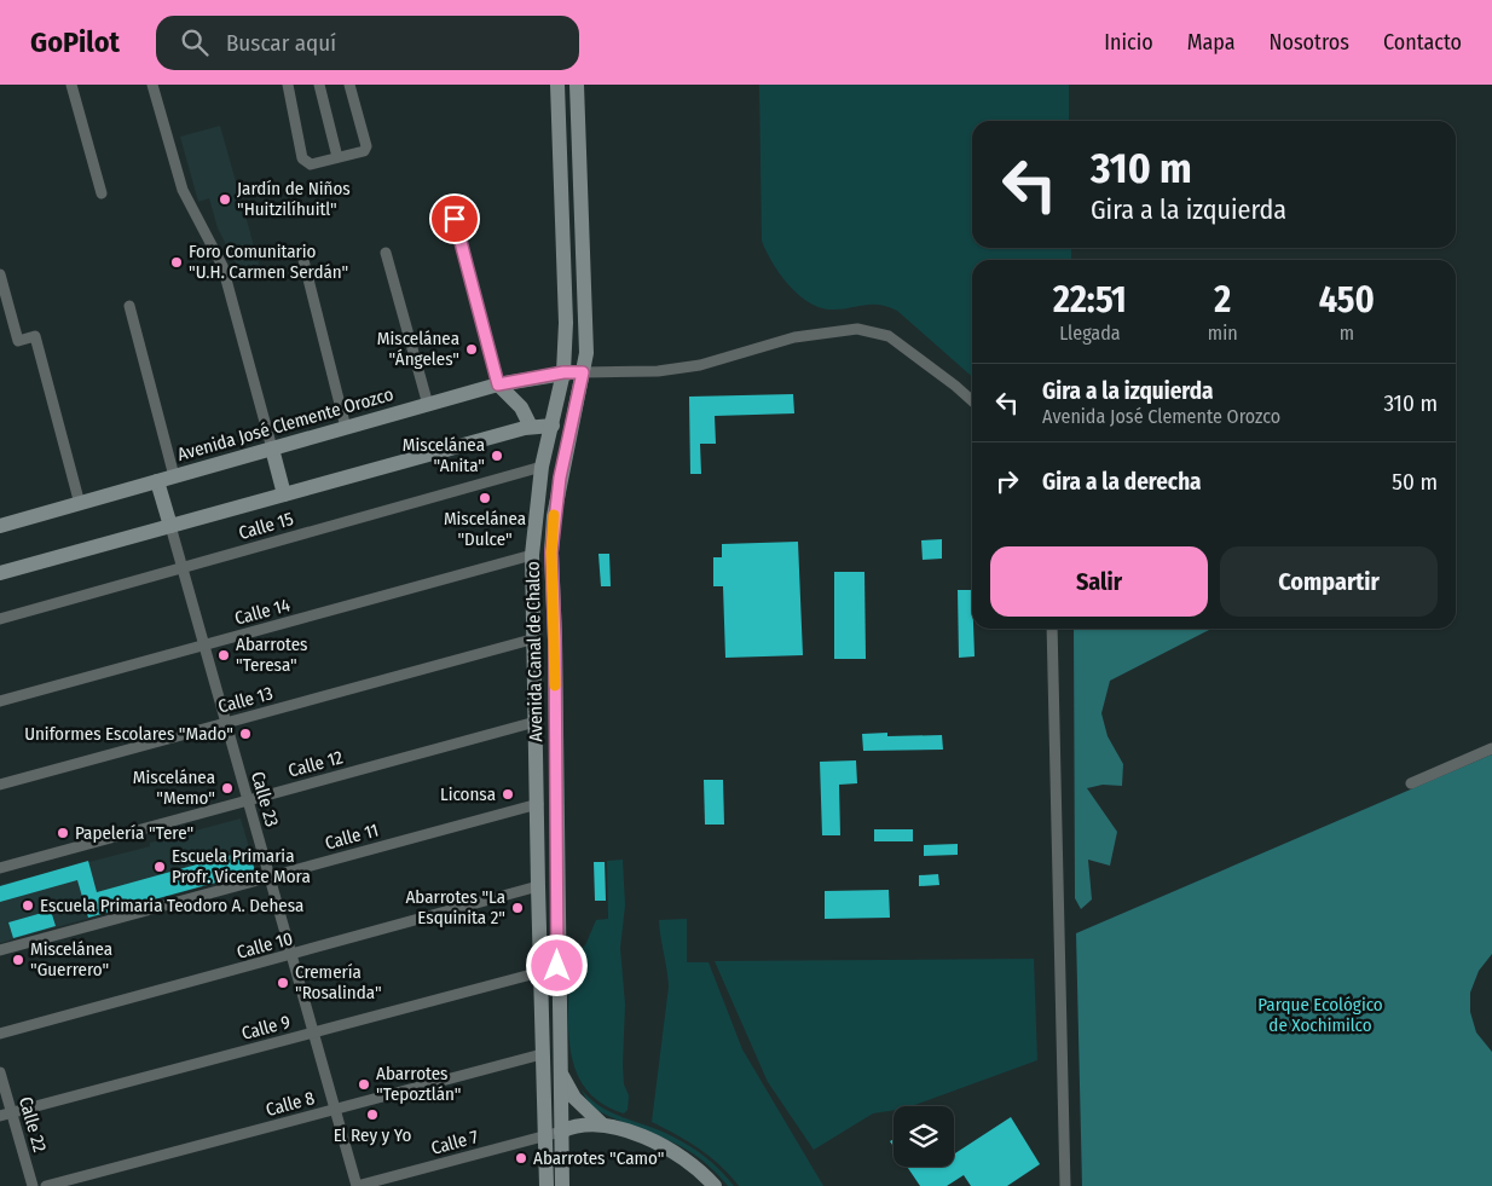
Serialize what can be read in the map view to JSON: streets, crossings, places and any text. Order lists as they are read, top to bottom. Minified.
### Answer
{"streets":{"main road":["Avenida José Clemente Orozco","Avenida Canal de Chalco"],"street":["Calle 15","Calle 14","Calle 13","Calle 12","Calle 23","Calle 11","Calle 10","Calle 9","Calle 8","Calle 22","Calle 7"]},"crossings":[["Avenida José Clemente Orozco","Avenida Canal de Chalco"],["Calle 15","Avenida Canal de Chalco"],["Calle 15","Calle 23"],["Calle 14","Avenida Canal de Chalco"],["Calle 14","Calle 23"],["Avenida Canal de Chalco","Calle 13"],["Avenida Canal de Chalco","Calle 12"],["Avenida Canal de Chalco","Calle 11"],["Avenida Canal de Chalco","Calle 10"],["Avenida Canal de Chalco","Calle 9"],["Avenida Canal de Chalco","Calle 8"],["Avenida Canal de Chalco","Calle 7"],["Calle 13","Calle 23"],["Calle 12","Calle 23"],["Calle 23","Calle 11"],["Calle 23","Calle 10"],["Calle 23","Calle 9"],["Calle 23","Calle 8"],["Calle 23","Calle 7"],["Calle 9","Calle 22"]],"parks":["Parque Ecológico de Xochimilco"],"places":["Jardín de Niños \"Huitzilíhuitl\"","Foro Comunitario \"U.H. Carmen Serdán\"","Miscelánea \"Ángeles\"","Miscelánea \"Anita\"","Miscelánea \"Dulce\"","Abarrotes \"Teresa\"","Uniformes Escolares \"Mado\"","Miscelánea \"Memo\"","Liconsa","Papelería \"Tere\"","Escuela Primaria Profr. Vicente Mora","Escuela Primaria Teodoro A. Dehesa","Abarrotes \"La Esquinita 2\"","Miscelánea \"Guerrero\"","Cremería \"Rosalinda\"","Abarrotes \"Tepoztlán\"","El Rey y Yo","Abarrotes \"Camo\""],"page":{"header":"GoPilot","search":"Buscar aquí","nav":["Inicio","Mapa","Nosotros","Contacto"],"turn":["310 m","Gira a la izquierda"],"eta":["22:51","Llegada","2","min","450","m"],"list":[{"name":"Gira a la izquierda","note":"Avenida José Clemente Orozco","value":"310 m"},{"name":"Gira a la derecha","value":"50 m"}],"buttons":["Salir","Compartir"]}}
